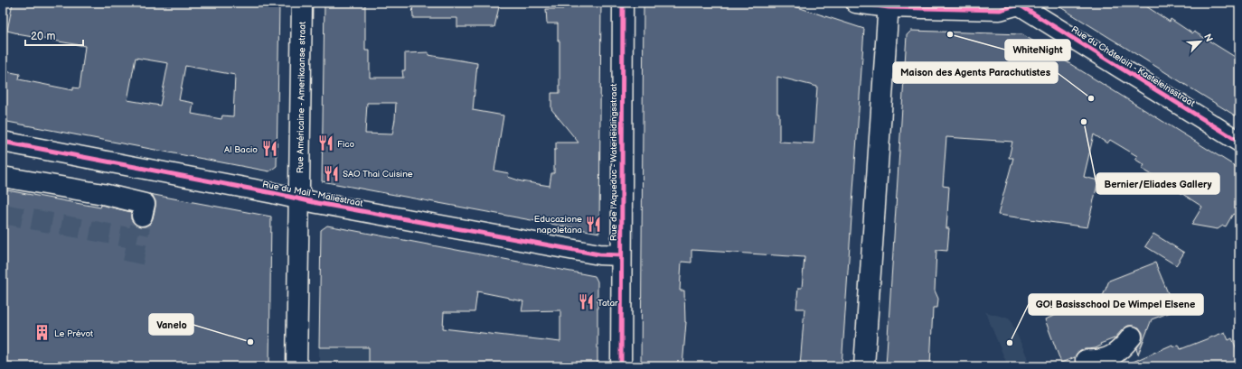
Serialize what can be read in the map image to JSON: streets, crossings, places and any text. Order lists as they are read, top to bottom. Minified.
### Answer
{"streets":{"street":["Rue du Châtelain - Kasteleinsstraat","Rue Américaine - Amerikaanse straat","Rue de l'Aqueduc - Waterleidingsstraat","Rue du Mail - Maliestraat"]},"crossings":[["Rue Américaine - Amerikaanse straat","Rue du Mail - Maliestraat"],["Rue de l'Aqueduc - Waterleidingsstraat","Rue du Mail - Maliestraat"]],"places":{"other":["WhiteNight","Maison des Agents Parachutistes","Bernier/Eliades Gallery","Vanelo","GO! Basisschool De Wimpel Elsene"],"restaurant":["Fico","Al Bacio","SAO Thai Cuisine","Educazione napoletana","Tatar"],"building":["Le Prévot"]},"scale_bar":"20 m","north":"top right"}
